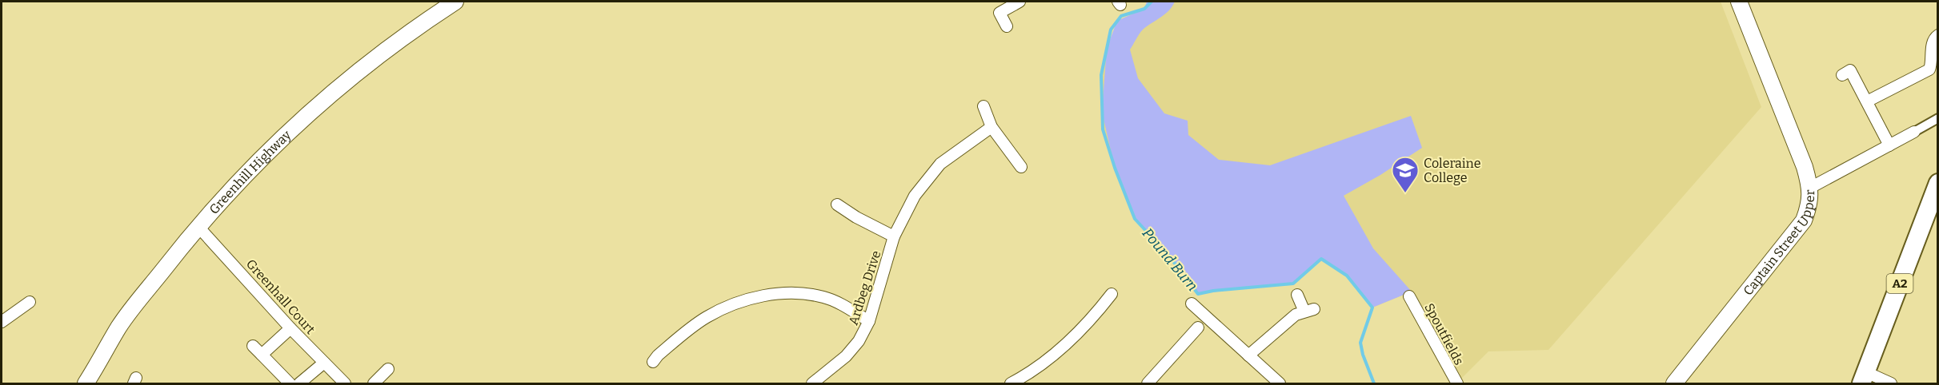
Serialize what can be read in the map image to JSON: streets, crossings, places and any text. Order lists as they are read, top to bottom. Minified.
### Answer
{"streets":{"main road":["Greenhill Highway","Captain Street Upper","A2"],"street":["Ardbeg Drive","Greenhall Court","Spoutfields"]},"crossings":[["Greenhill Highway","Greenhall Court"]],"water":["Pound Burn"],"places":{"school or university":["Coleraine College"]}}
